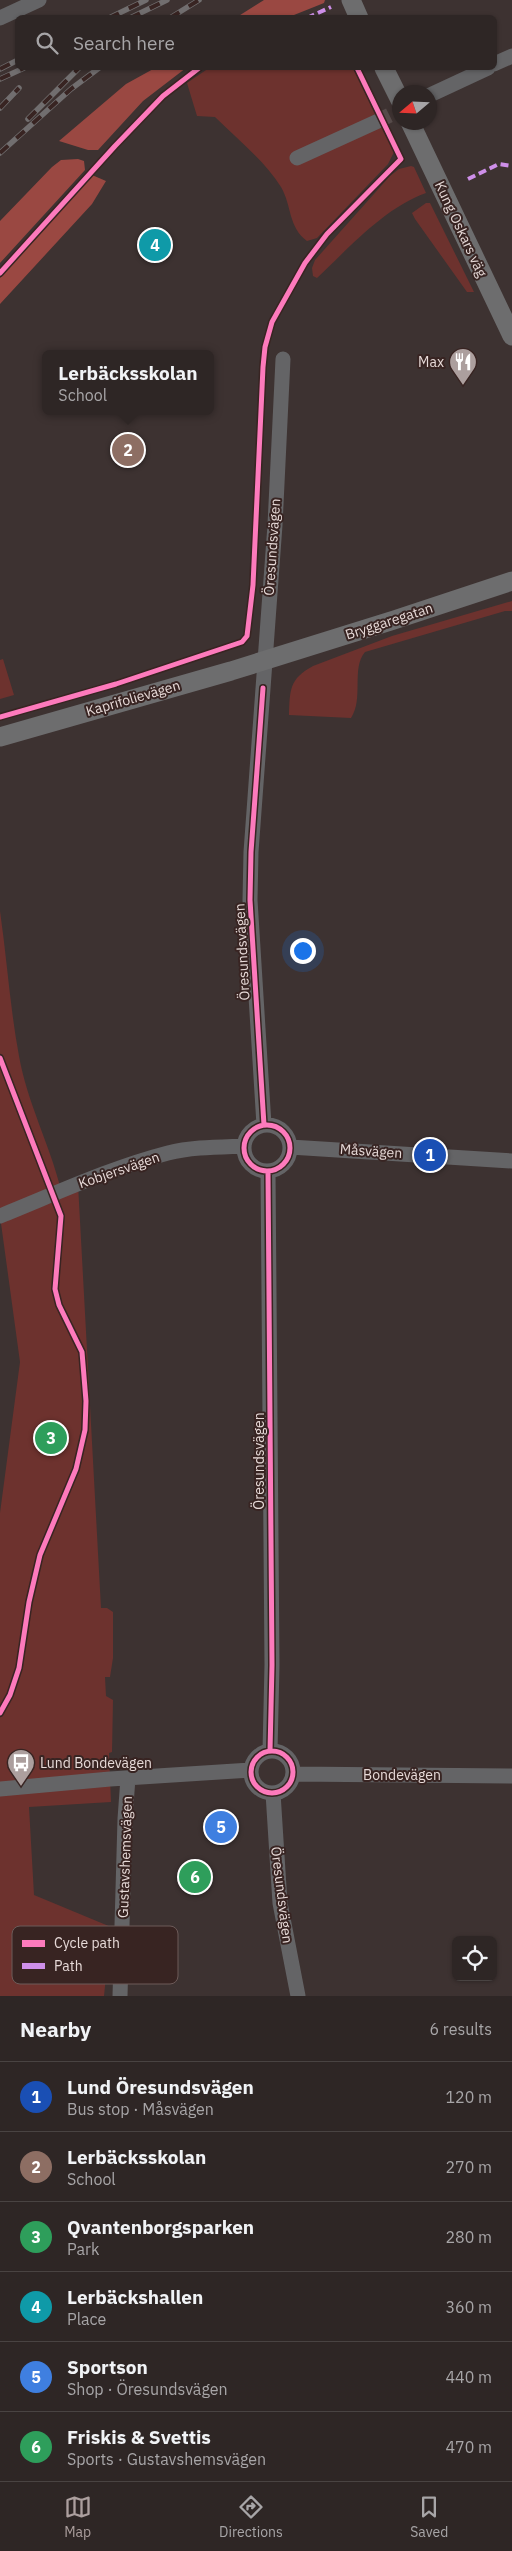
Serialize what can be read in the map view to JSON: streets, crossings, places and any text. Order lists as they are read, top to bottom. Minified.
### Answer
{"streets":{"main road":["Kung Oskars väg","Bryggaregatan","Kaprifolievägen"],"street":["Öresundsvägen","Måsvägen","Kobjersvägen","Bondevägen","Gustavshemsvägen"]},"crossings":[["Öresundsvägen","Bryggaregatan"],["Öresundsvägen","Kaprifolievägen"],["Öresundsvägen","Måsvägen"],["Öresundsvägen","Kobjersvägen"],["Öresundsvägen","Bondevägen"],["Bryggaregatan","Kaprifolievägen"],["Måsvägen","Kobjersvägen"]],"places":{"restaurant":["Max"],"bus stop":["Lund Bondevägen"]},"legend":["Cycle path","Path"],"north":"left","page":{"search":"Search here","pins":["4","2","1","3","5","6"],"popup":["Lerbäcksskolan","School"],"heading":["Nearby","6 results"],"list":[{"mark":"1","name":"Lund Öresundsvägen","note":"Bus stop · Måsvägen","value":"120 m"},{"mark":"2","name":"Lerbäcksskolan","note":"School","value":"270 m"},{"mark":"3","name":"Qvantenborgsparken","note":"Park","value":"280 m"},{"mark":"4","name":"Lerbäckshallen","note":"Place","value":"360 m"},{"mark":"5","name":"Sportson","note":"Shop · Öresundsvägen","value":"440 m"},{"mark":"6","name":"Friskis & Svettis","note":"Sports · Gustavshemsvägen","value":"470 m"}],"nav":["Map","Directions","Saved"]}}
